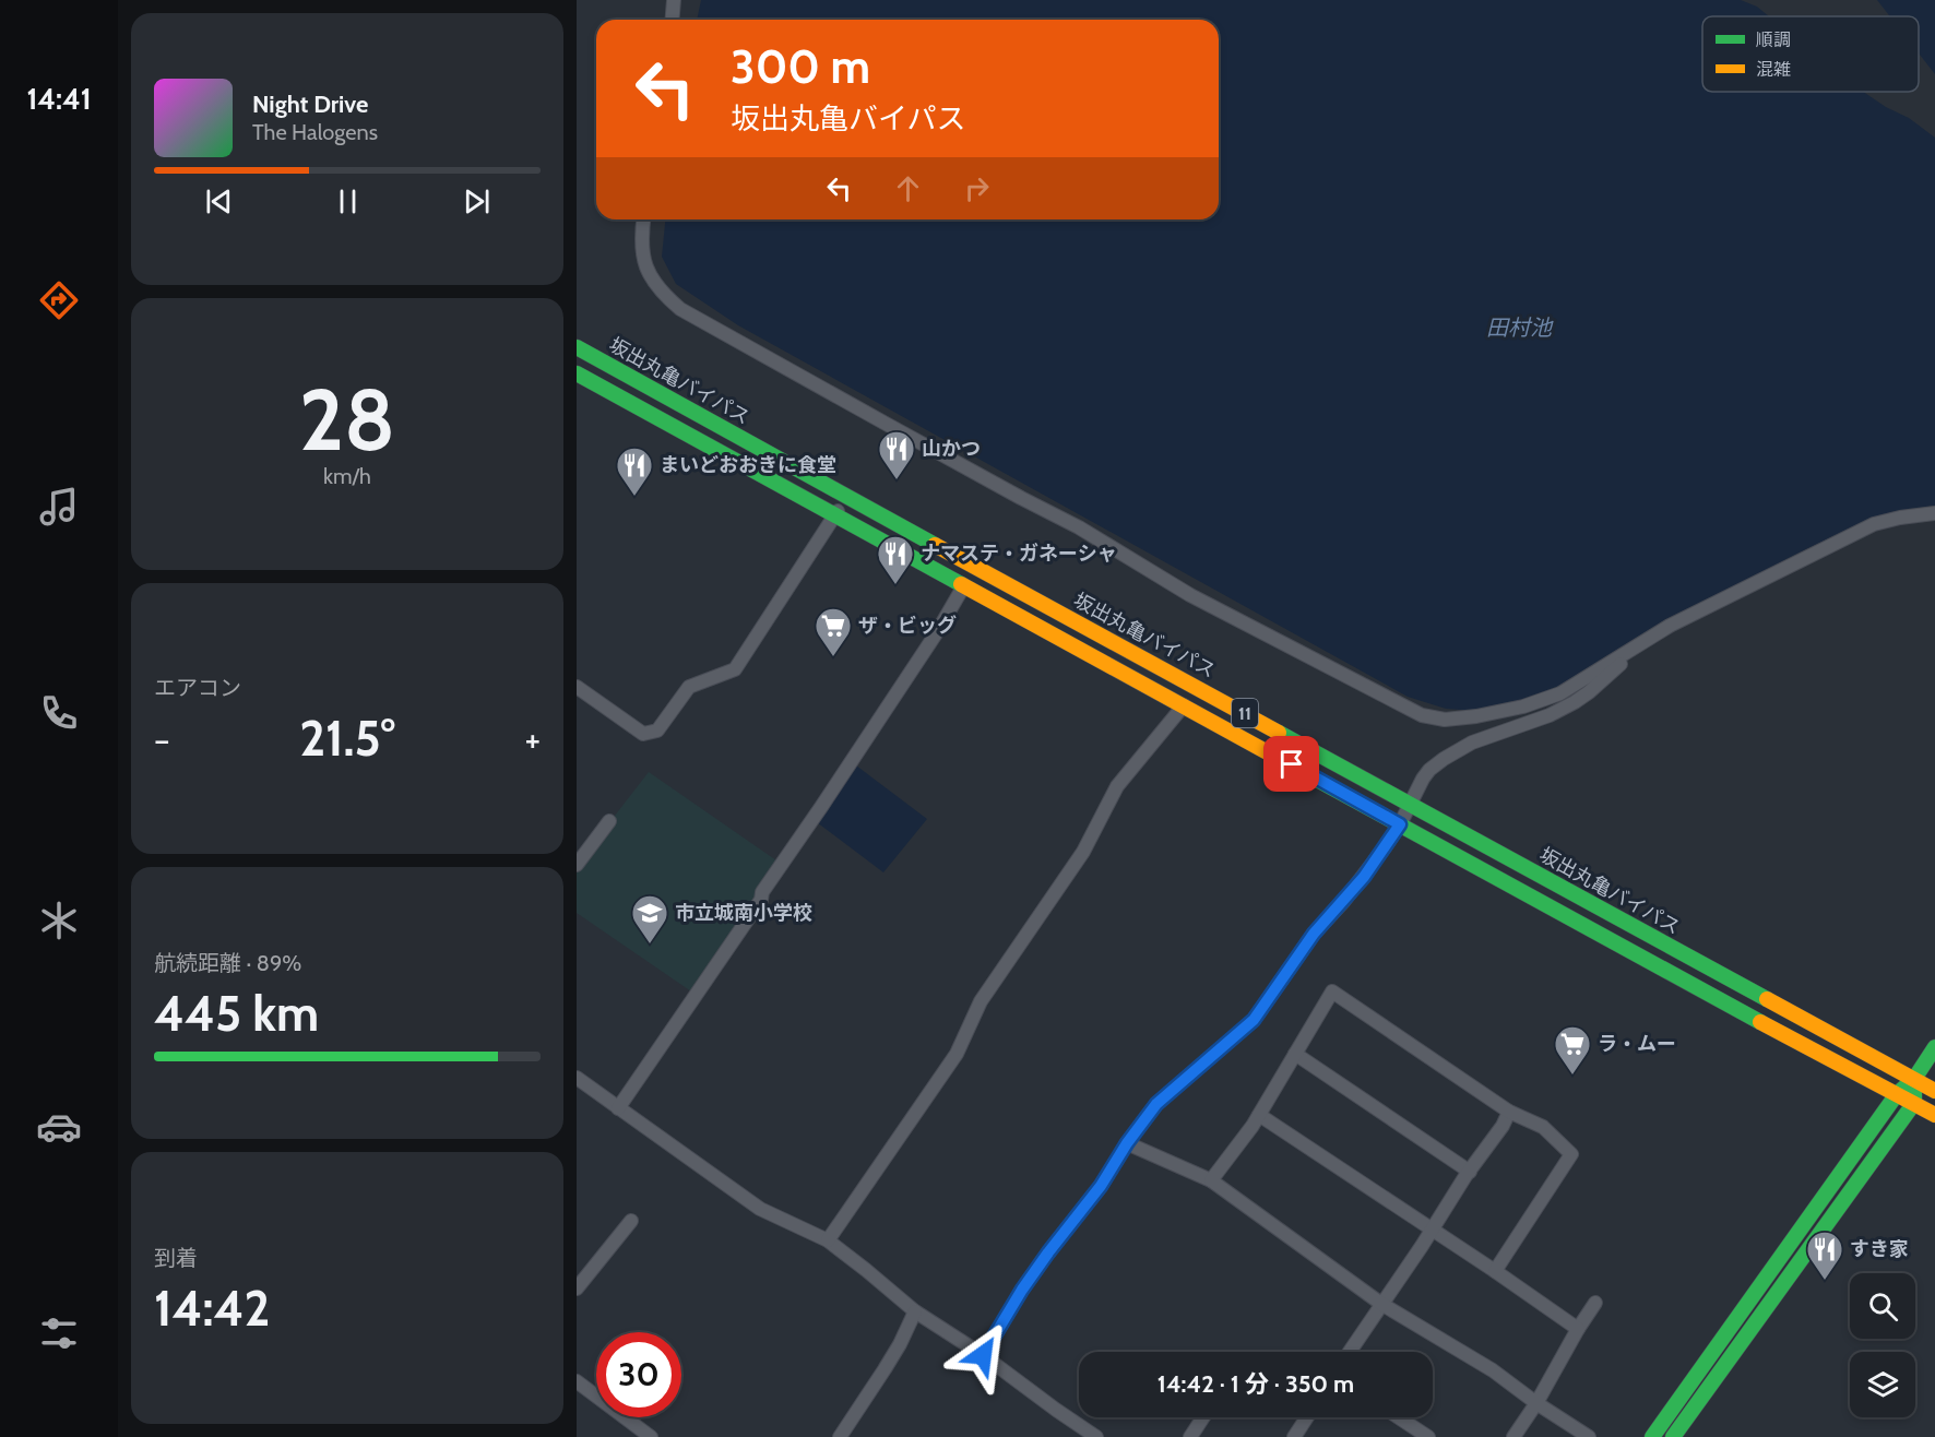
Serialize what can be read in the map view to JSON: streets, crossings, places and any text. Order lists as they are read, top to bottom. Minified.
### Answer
{"streets":{"main road":["坂出丸亀バイパス","11"]},"water":["田村池"],"places":{"restaurant":["山かつ","まいどおおきに食堂","ナマステ・ガネーシャ","すき家"],"supermarket":["ザ・ビッグ","ラ・ムー"],"school or university":["市立城南小学校"]},"legend":["順調","混雑"],"page":{"tabs":"14:41","turn":["300 m","坂出丸亀バイパス"],"song":["Night Drive","The Halogens"],"tile":[["28","km/h"],"エアコン",["航続距離 · 89%","445 km"],["到着","14:42"]],"heat":["−","21.5°","+"],"limit":"30","trip":"14:42 · 1 分 · 350 m"}}
